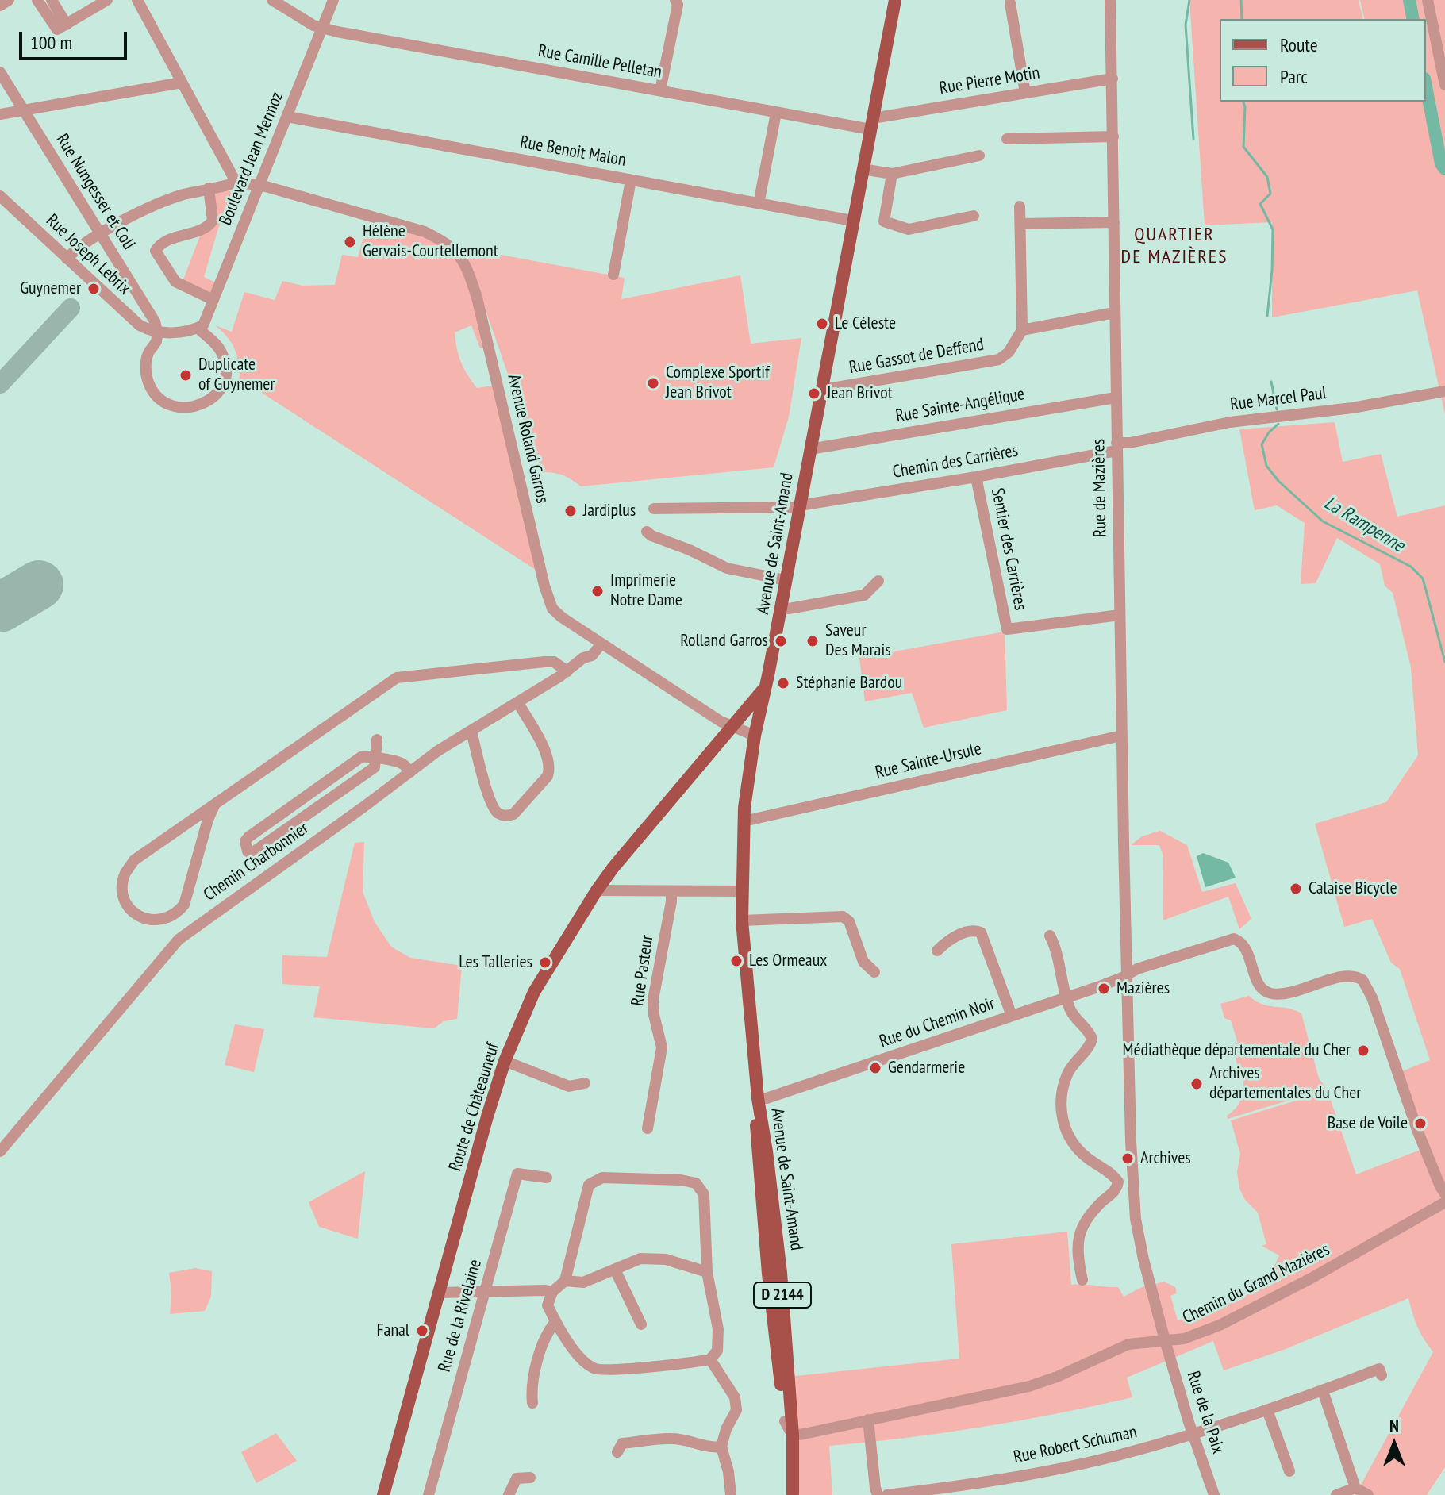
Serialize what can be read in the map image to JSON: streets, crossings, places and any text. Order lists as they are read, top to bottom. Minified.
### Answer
{"streets":{"main road":["Avenue de Saint-Amand","Route de Châteauneuf","D 2144"],"street":["Rue Camille Pelletan","Rue Pierre Motin","Rue Benoit Malon","Boulevard Jean Mermoz","Rue Nungesser et Coli","Rue Joseph Lebrix","Rue Gassot de Deffend","Rue Marcel Paul","Rue Sainte-Angélique","Avenue Roland Garros","Chemin des Carrières","Rue de Mazières","Sentier des Carrières","Rue Sainte-Ursule","Chemin Charbonnier","Rue Pasteur","Rue du Chemin Noir","Chemin du Grand Mazières","Rue de la Rivelaine","Rue de la Paix","Rue Robert Schuman"]},"crossings":[["Rue Camille Pelletan","Rue Pierre Motin"],["Rue Camille Pelletan","Boulevard Jean Mermoz"],["Rue Camille Pelletan","Avenue de Saint-Amand"],["Rue Pierre Motin","Rue de Mazières"],["Rue Pierre Motin","Avenue de Saint-Amand"],["Rue Benoit Malon","Boulevard Jean Mermoz"],["Rue Benoit Malon","Avenue de Saint-Amand"],["Boulevard Jean Mermoz","Rue Nungesser et Coli"],["Boulevard Jean Mermoz","Rue Joseph Lebrix"],["Boulevard Jean Mermoz","Avenue Roland Garros"],["Rue Nungesser et Coli","Rue Joseph Lebrix"],["Rue Gassot de Deffend","Avenue de Saint-Amand"],["Rue Marcel Paul","Chemin des Carrières"],["Rue Marcel Paul","Rue de Mazières"],["Rue Sainte-Angélique","Rue de Mazières"],["Rue Sainte-Angélique","Avenue de Saint-Amand"],["Avenue Roland Garros","Avenue de Saint-Amand"],["Avenue Roland Garros","Chemin Charbonnier"],["Avenue Roland Garros","Route de Châteauneuf"],["Chemin des Carrières","Rue de Mazières"],["Chemin des Carrières","Avenue de Saint-Amand"],["Chemin des Carrières","Sentier des Carrières"],["Rue de Mazières","Sentier des Carrières"],["Rue de Mazières","Rue Sainte-Ursule"],["Rue de Mazières","Rue du Chemin Noir"],["Rue de Mazières","Rue de la Paix"],["Avenue de Saint-Amand","Rue Sainte-Ursule"],["Avenue de Saint-Amand","Rue du Chemin Noir"],["Avenue de Saint-Amand","Route de Châteauneuf"],["Avenue de Saint-Amand","Chemin du Grand Mazières"],["Chemin du Grand Mazières","Rue de la Paix"],["Rue de la Paix","Rue Robert Schuman"]],"districts":["QUARTIER DE MAZIÈRES"],"water":["La Rampenne"],"places":["Hélène Gervais-Courtellemont","Guynemer","Le Céleste","Duplicate of Guynemer","Complexe Sportif Jean Brivot","Jean Brivot","Jardiplus","Imprimerie Notre Dame","Rolland Garros","Saveur Des Marais","Stéphanie Bardou","Calaise Bicycle","Les Ormeaux","Les Talleries","Mazières","Médiathèque départementale du Cher","Gendarmerie","Archives départementales du Cher","Base de Voile","Archives","Fanal"],"legend":["Route","Parc"],"scale_bar":"100 m","north":"top"}
